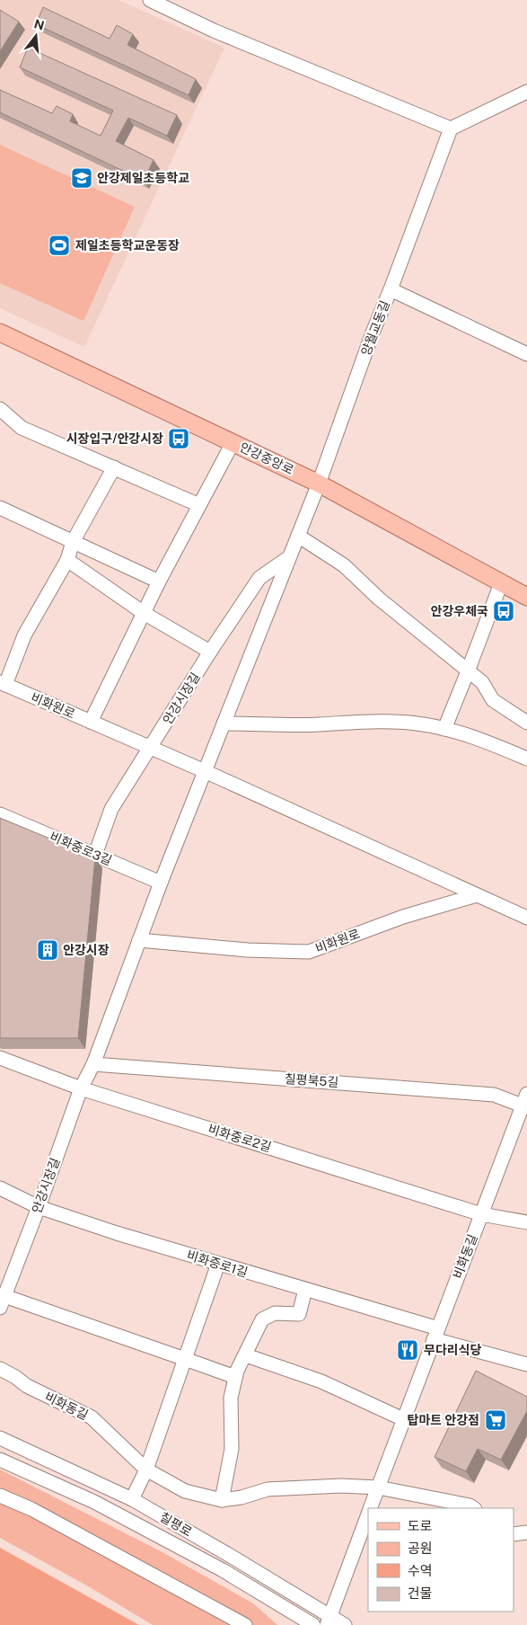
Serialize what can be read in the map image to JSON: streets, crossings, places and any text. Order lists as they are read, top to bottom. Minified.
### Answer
{"streets":{"main road":["안강중앙로"],"street":["양월교동길","안강시장길","비화원로","비화중로3길","칠평북5길","비화중로2길","비화동길","비화중로1길","칠평로"]},"crossings":[["양월교동길","안강중앙로"],["안강시장길","비화원로"],["안강시장길","비화중로3길"],["안강시장길","칠평북5길"],["안강시장길","비화중로2길"],["안강시장길","비화중로1길"],["칠평북5길","비화동길"],["비화중로2길","비화동길"],["비화동길","비화중로1길"],["비화동길","칠평로"]],"places":{"school or university":["안강제일초등학교"],"sports":["제일초등학교운동장"],"bus stop":["시장입구/안강시장","안강우체국"],"building":["안강시장"],"restaurant":["무다리식당"],"supermarket":["탑마트 안강점"]},"legend":["도로","공원","수역","건물"],"north":"top"}
